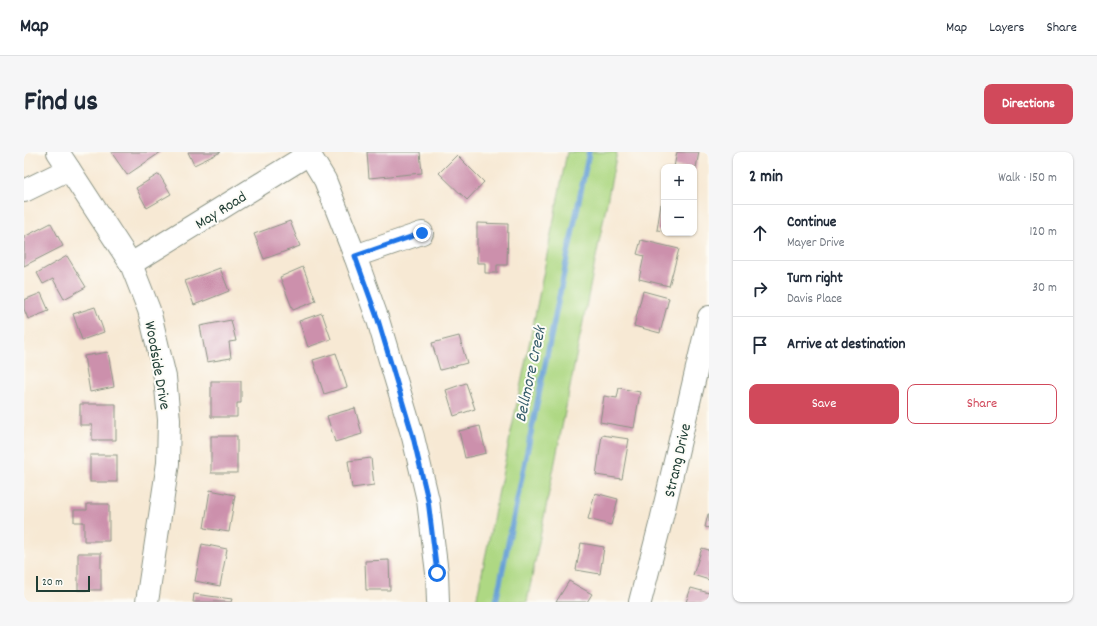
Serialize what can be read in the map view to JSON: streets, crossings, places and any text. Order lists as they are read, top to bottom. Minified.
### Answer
{"streets":{"street":["May Road","Woodside Drive","Strang Drive"]},"crossings":[["May Road","Woodside Drive"]],"water":["Bellmore Creek"],"scale_bar":"20 m","page":{"header":"Map","nav":["Map","Layers","Share"],"title":"Find us","buttons":["Directions",["Save","Share"]],"heading":["2 min","Walk · 150 m"],"map_buttons":["+","−"],"list":[["Continue","Mayer Drive","120 m"],["Turn right","Davis Place","30 m"],"Arrive at destination"],"scale":"20 m"}}
